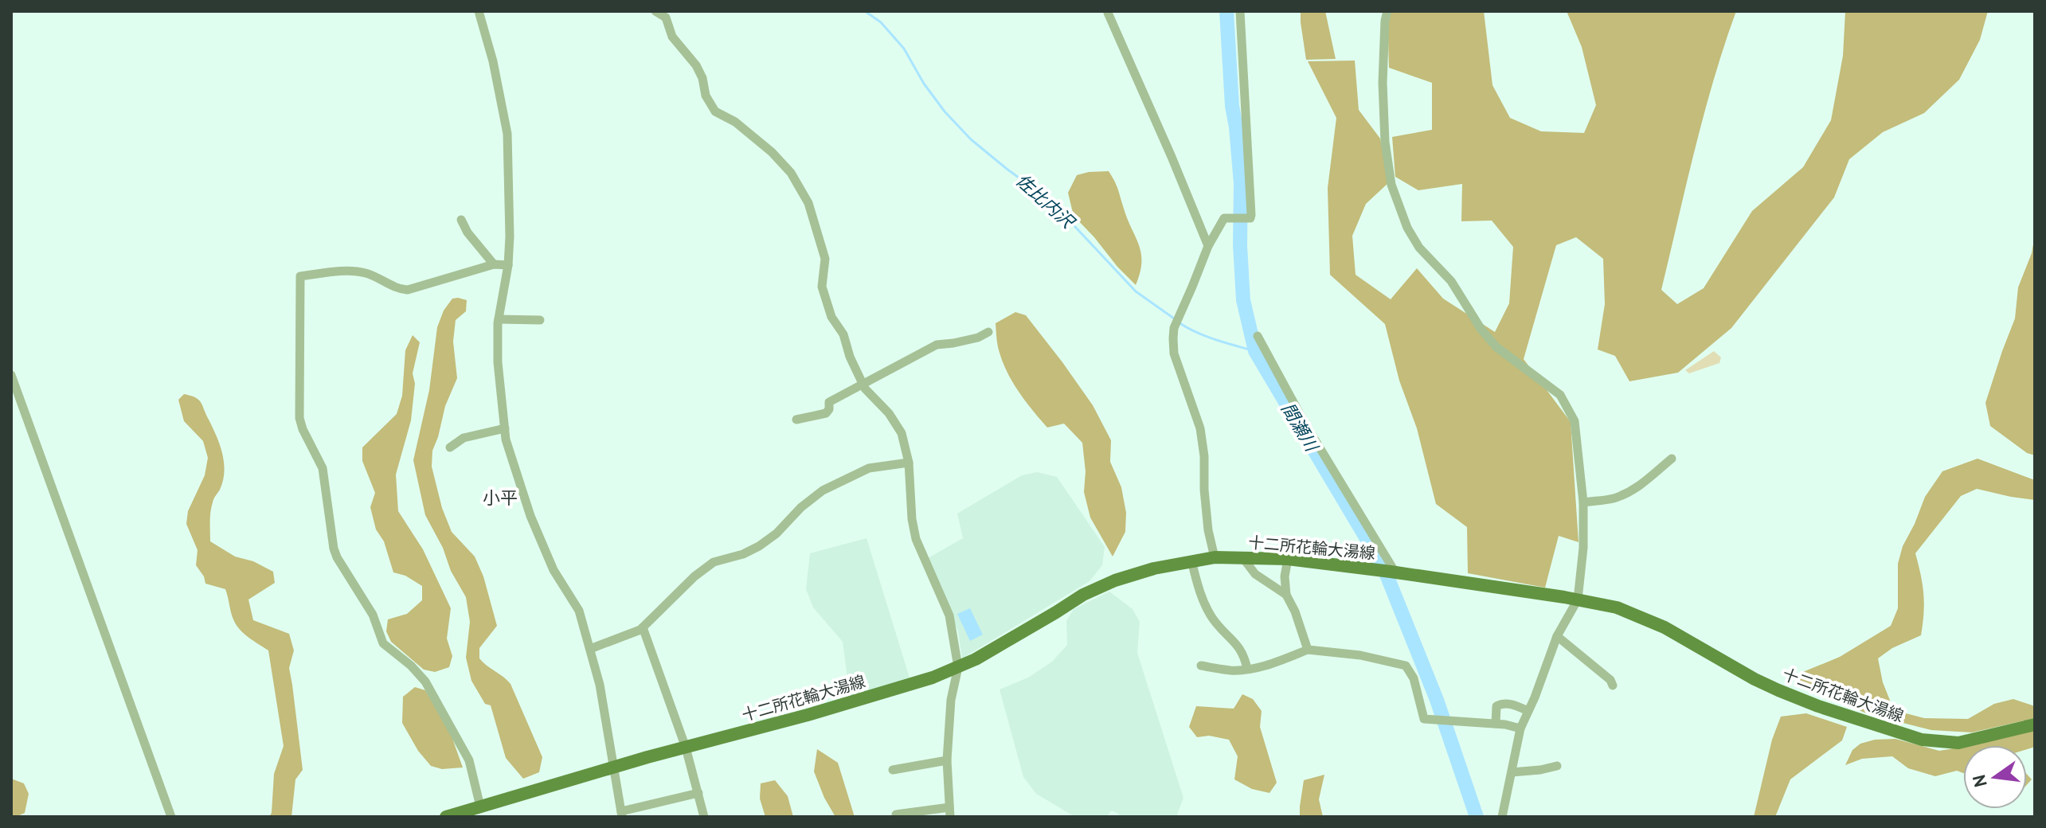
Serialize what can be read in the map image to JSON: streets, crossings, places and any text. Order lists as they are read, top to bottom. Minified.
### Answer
{"streets":{"main road":["十二所花輪大湯線"]},"districts":["小平"],"water":["佐比内沢","間瀬川"],"north":"left"}
